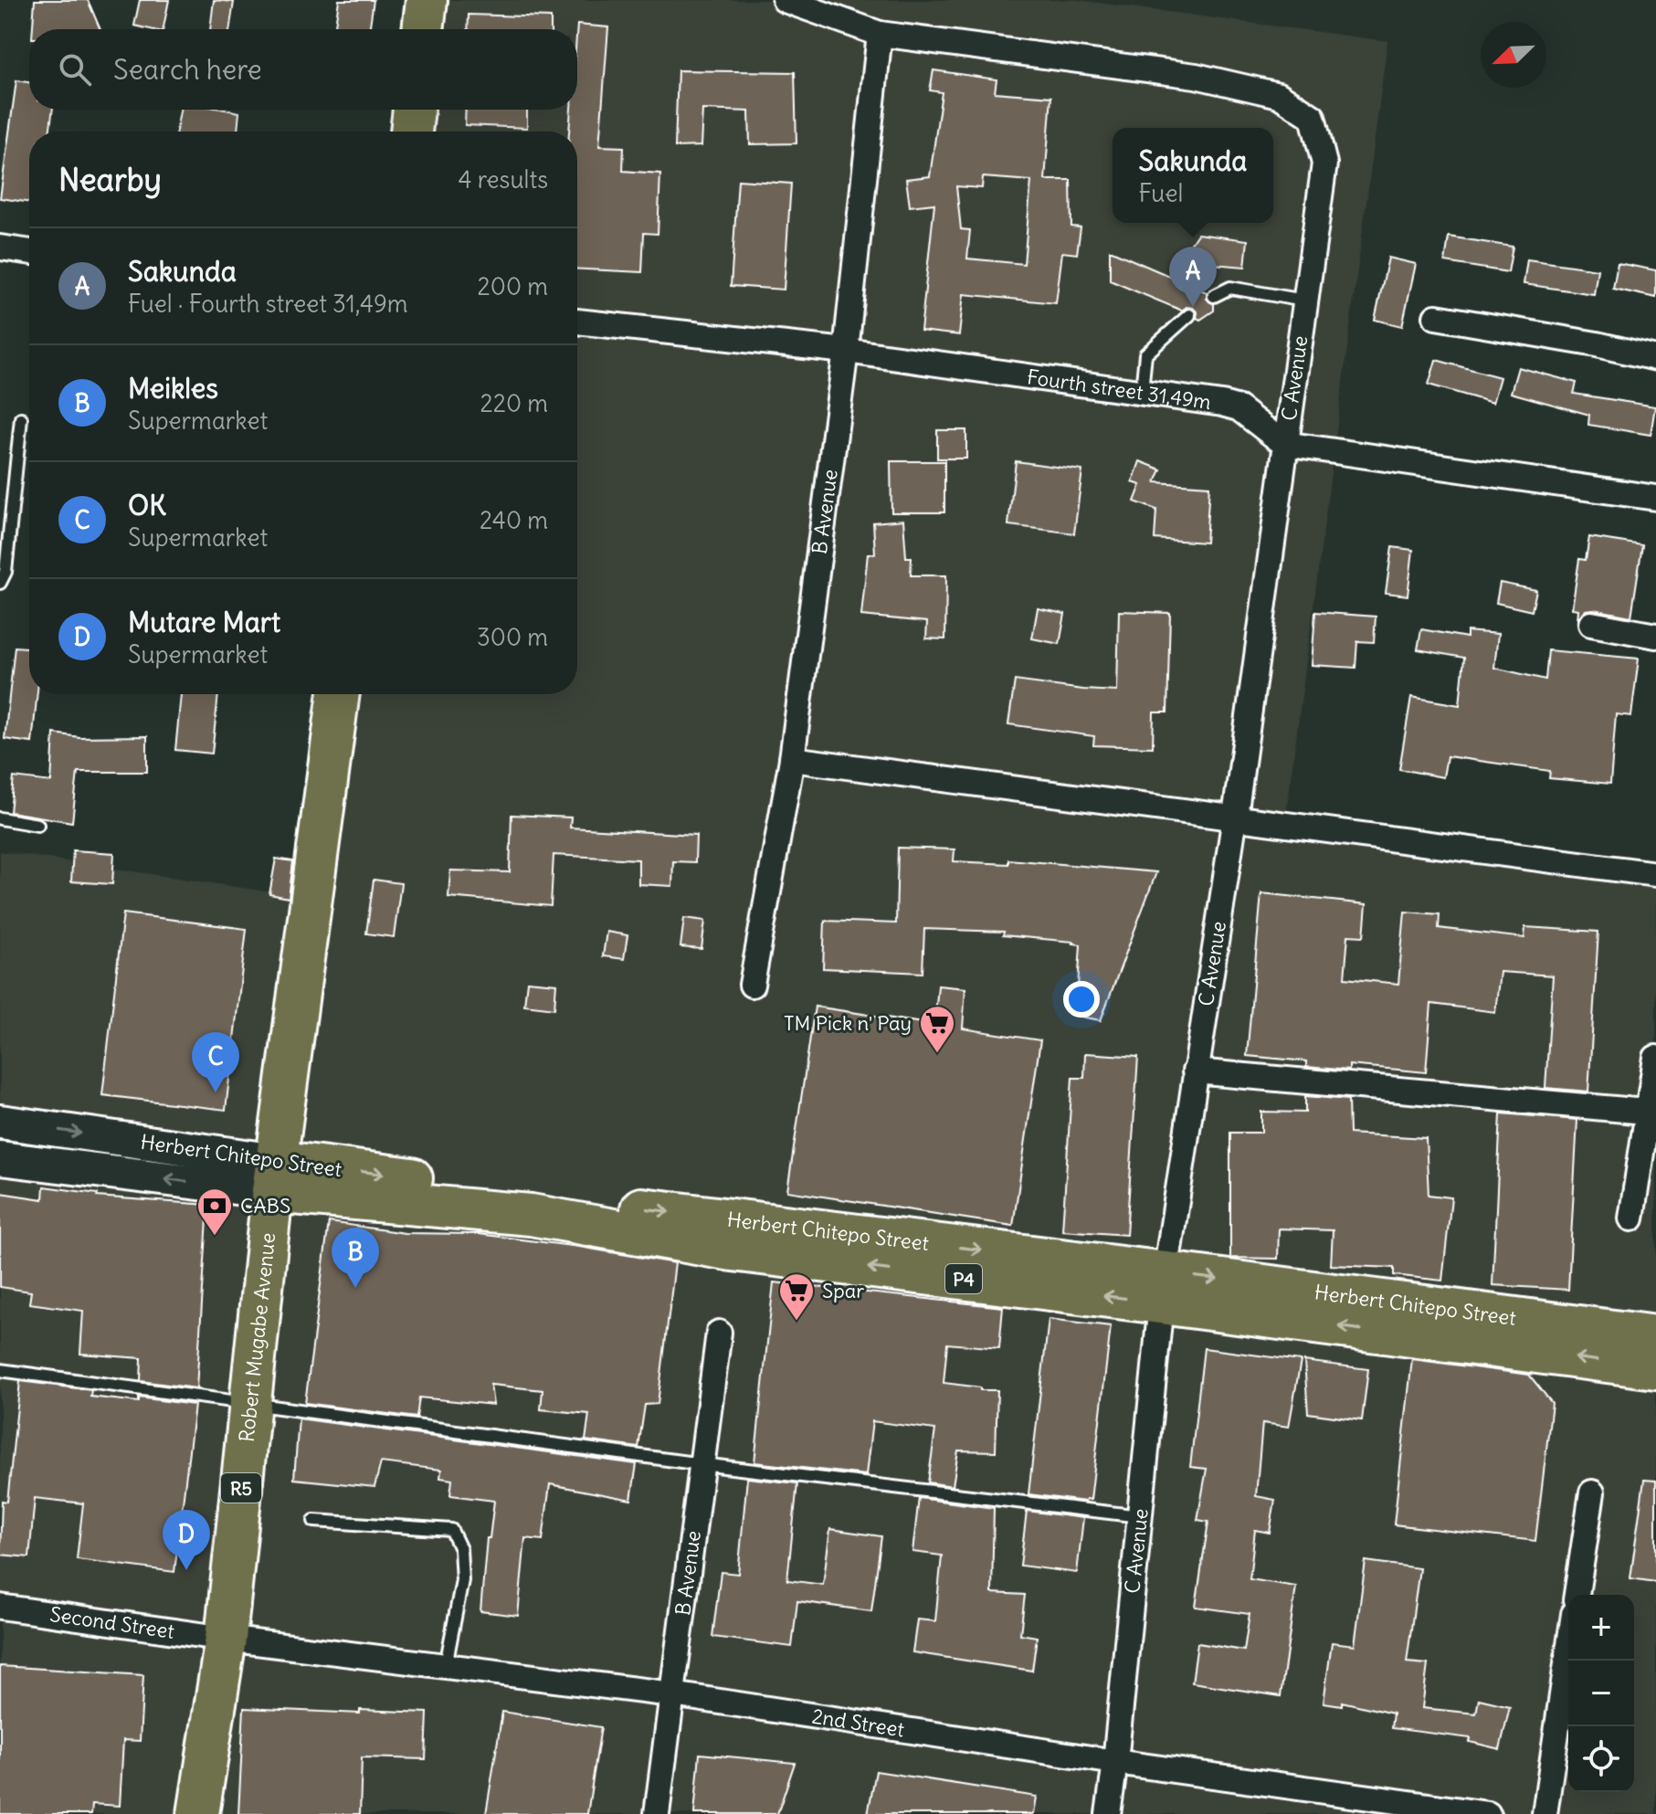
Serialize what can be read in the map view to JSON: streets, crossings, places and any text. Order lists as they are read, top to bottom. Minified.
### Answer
{"streets":{"highway":["Herbert Chitepo Street","P4","Robert Mugabe Avenue","R5"],"street":["C Avenue","Fourth street 31,49m","B Avenue","Second Street","2nd Street"]},"crossings":[["C Avenue","Fourth street 31,49m"],["C Avenue","B Avenue"],["C Avenue","Herbert Chitepo Street"],["C Avenue","2nd Street"],["Fourth street 31,49m","B Avenue"],["B Avenue","2nd Street"],["Herbert Chitepo Street","Robert Mugabe Avenue"],["Robert Mugabe Avenue","Second Street"],["Robert Mugabe Avenue","2nd Street"],["Second Street","2nd Street"]],"places":{"supermarket":["TM Pick n' Pay","Spar"],"bank":["CABS"]},"north":"bottom left","page":{"search":"Search here","popup":["Sakunda","Fuel"],"heading":["Nearby","4 results"],"list":[{"mark":"A","name":"Sakunda","note":"Fuel · Fourth street 31,49m","value":"200 m"},{"mark":"B","name":"Meikles","note":"Supermarket","value":"220 m"},{"mark":"C","name":"OK","note":"Supermarket","value":"240 m"},{"mark":"D","name":"Mutare Mart","note":"Supermarket","value":"300 m"}],"pins":["A","C","B","D"],"map_buttons":["+","−"]}}
